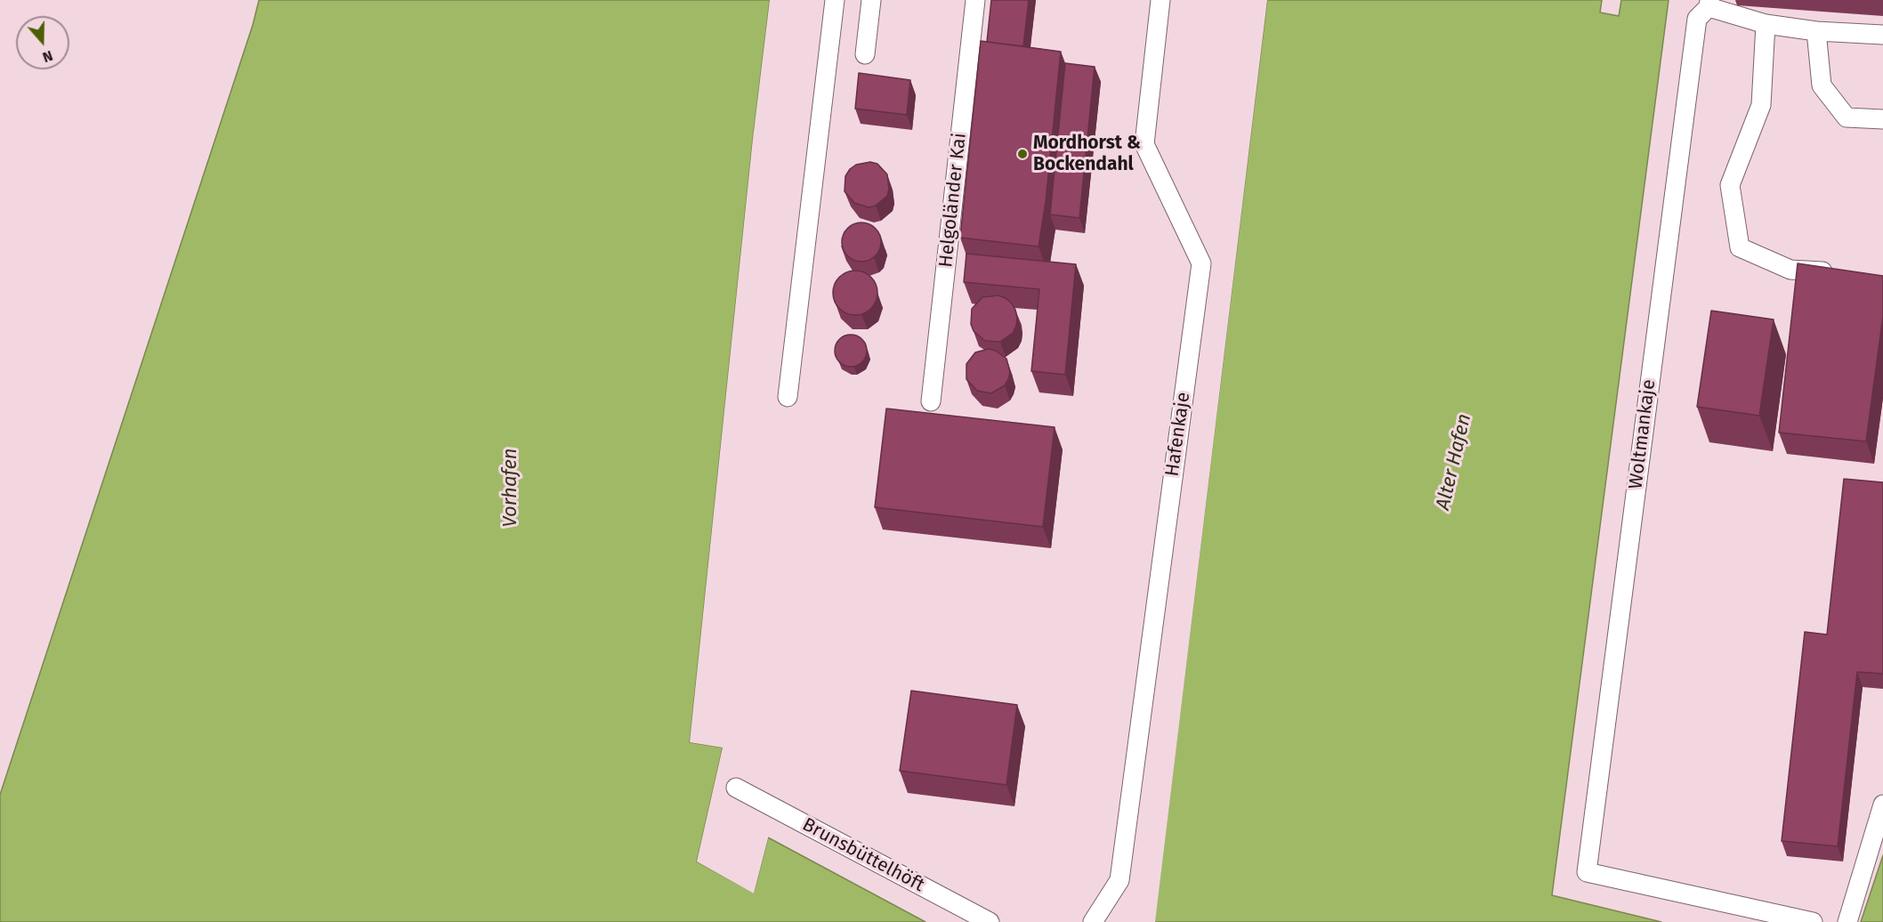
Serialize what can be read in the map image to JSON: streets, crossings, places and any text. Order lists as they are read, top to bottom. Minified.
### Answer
{"streets":{"lane":["Helgoländer Kai","Hafenkaje","Woltmankaje","Brunsbüttelhöft"]},"water":["Alter Hafen","Vorhafen"],"places":["Mordhorst & Bockendahl"],"north":"bottom"}
